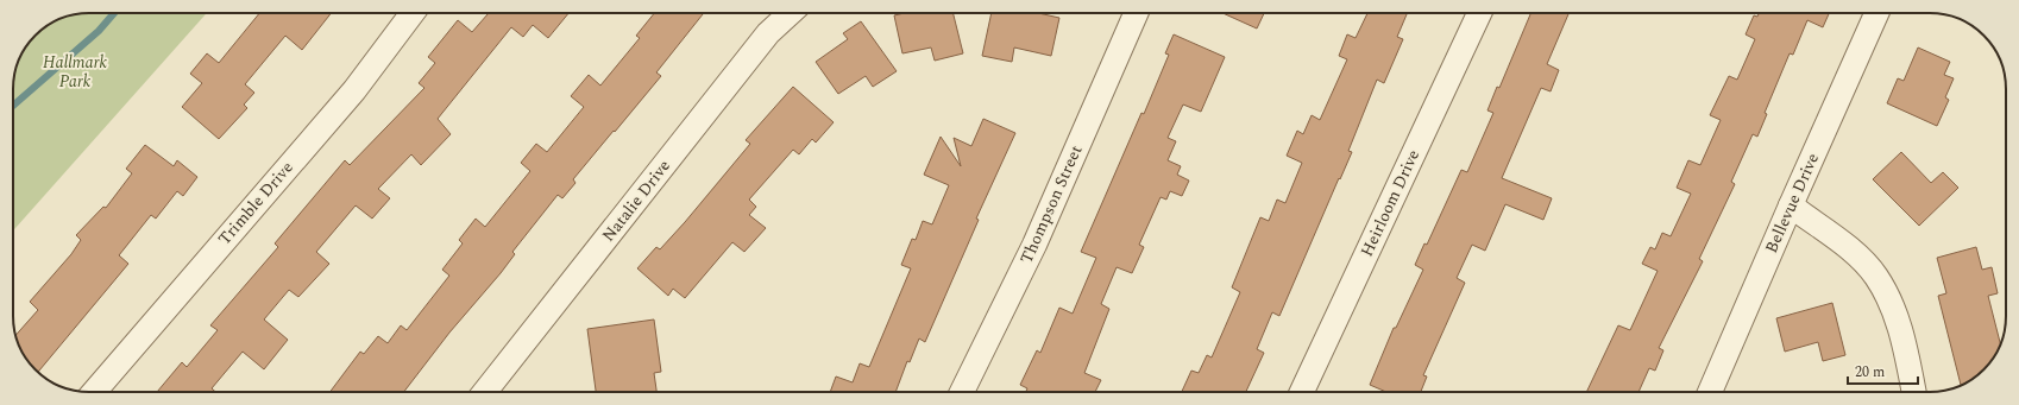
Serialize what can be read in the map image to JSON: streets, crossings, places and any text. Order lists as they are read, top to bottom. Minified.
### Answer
{"streets":{"street":["Natalie Drive","Trimble Drive","Heirloom Drive","Bellevue Drive","Thompson Street"]},"parks":["Hallmark Park"],"scale_bar":"20 m"}
